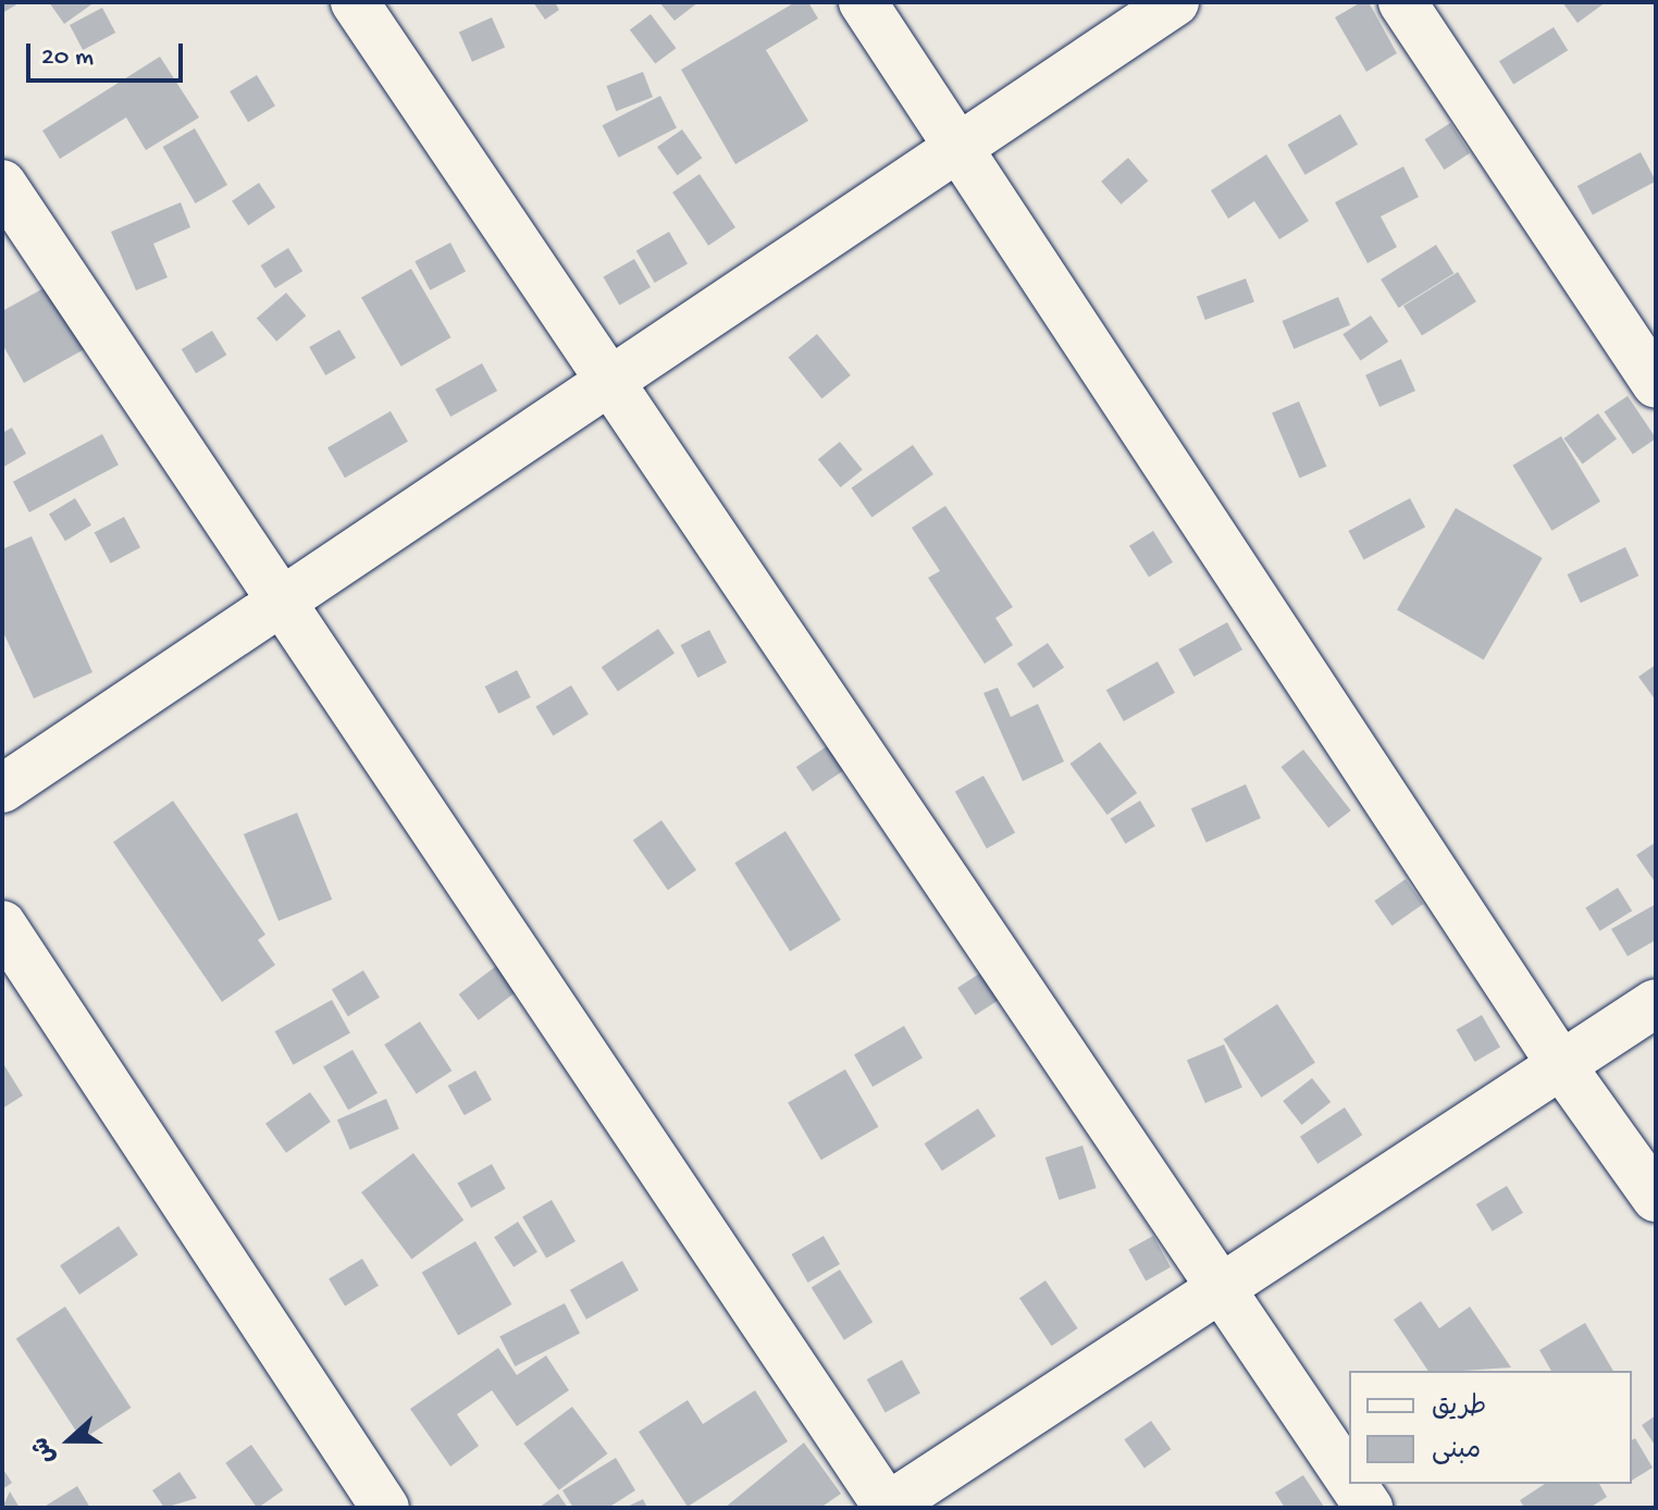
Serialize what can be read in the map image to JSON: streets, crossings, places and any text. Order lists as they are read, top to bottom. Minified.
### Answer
{"legend":["طريق","مبنى"],"scale_bar":"20 m","north":"left"}
